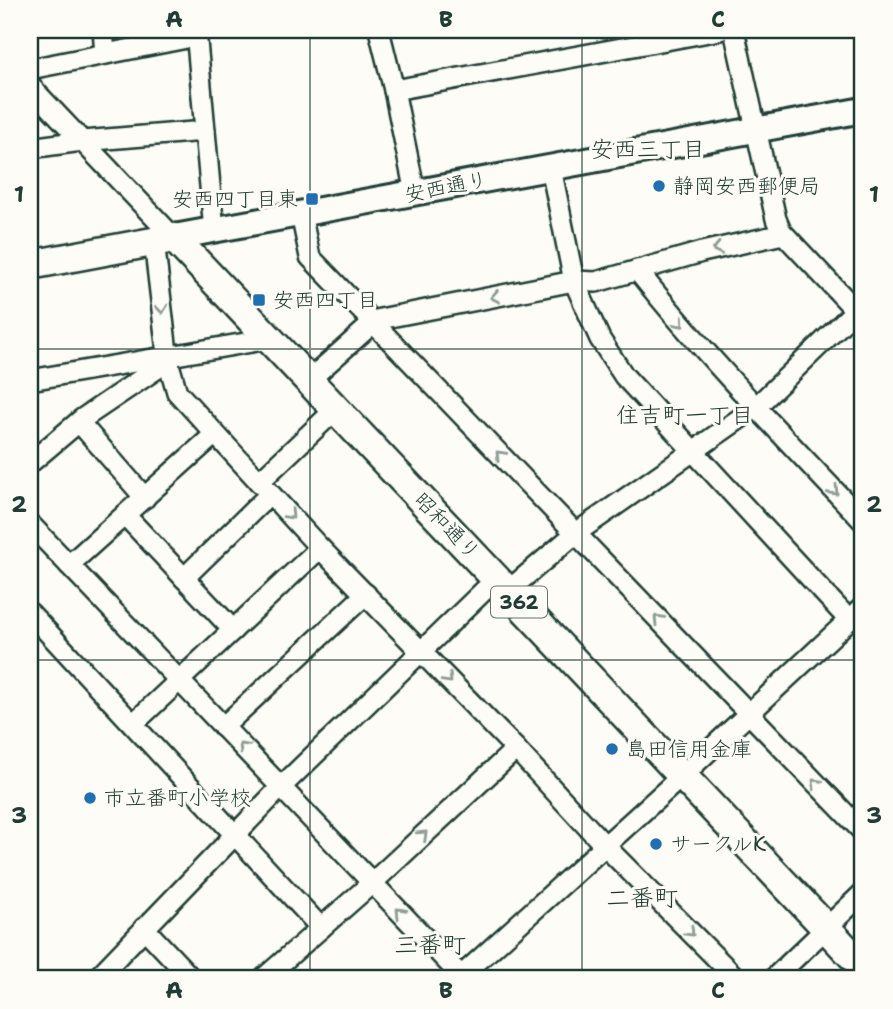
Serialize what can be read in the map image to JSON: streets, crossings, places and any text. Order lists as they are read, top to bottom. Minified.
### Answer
{"streets":{"highway":["昭和通り","362"],"main road":["安西通り"]},"crossings":[["安西通り","昭和通り"]],"districts":["安西三丁目","住吉町一丁目","二番町","三番町"],"places":{"other":["静岡安西郵便局","島田信用金庫","市立番町小学校","サークルK"],"transit":["安西四丁目東","安西四丁目"]},"grid":{"columns":["A","B","C"],"rows":["1","2","3"]}}
